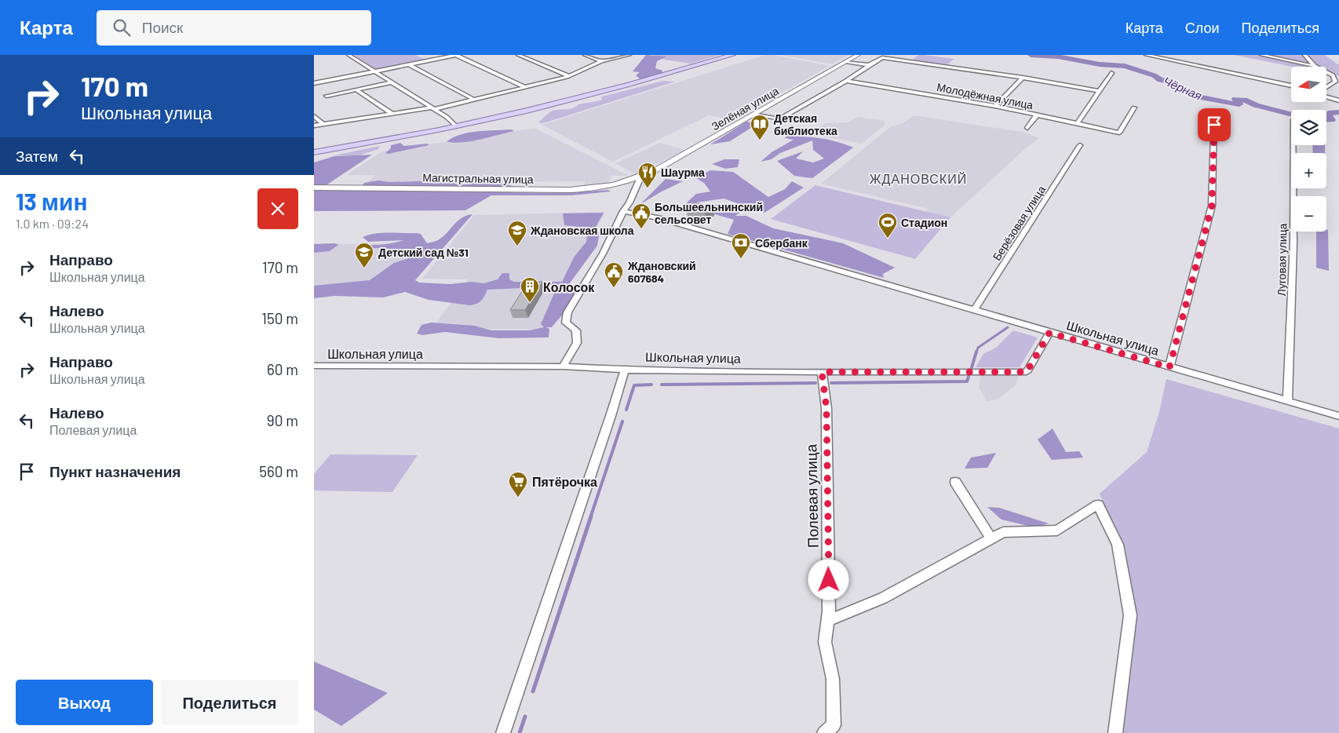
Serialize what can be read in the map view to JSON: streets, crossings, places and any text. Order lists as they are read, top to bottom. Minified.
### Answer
{"streets":{"street":["Молодёжная улица","Зелёная улица","Магистральная улица","Берёзовая улица","Луговая улица","Школьная улица","Полевая улица"]},"crossings":[["Зелёная улица","Магистральная улица"],["Берёзовая улица","Школьная улица"],["Луговая улица","Школьная улица"],["Школьная улица","Полевая улица"]],"districts":["ЖДАНОВСКИЙ"],"water":["Чёрная"],"places":{"library":["Детская библиотека"],"restaurant":["Шаурма"],"public building":["Большеельнинский сельсовет","Ждановский 607684"],"sports":["Стадион"],"school or university":["Ждановская школа","Детский сад №31"],"bank":["Сбербанк"],"building":["Колосок"],"supermarket":["Пятёрочка"]},"north":"left","page":{"header":"Карта","search":"Поиск","nav":["Карта","Слои","Поделиться"],"turn":["170 m","Школьная улица"],"map_buttons":["+","−"],"then":"Затем","heading":["13 мин","1.0 km · 09:24"],"list":[{"name":"Направо","note":"Школьная улица","value":"170 m"},{"name":"Налево","note":"Школьная улица","value":"150 m"},{"name":"Направо","note":"Школьная улица","value":"60 m"},{"name":"Налево","note":"Полевая улица","value":"90 m"},{"name":"Пункт назначения","value":"560 m"}],"buttons":["Выход","Поделиться"]}}
